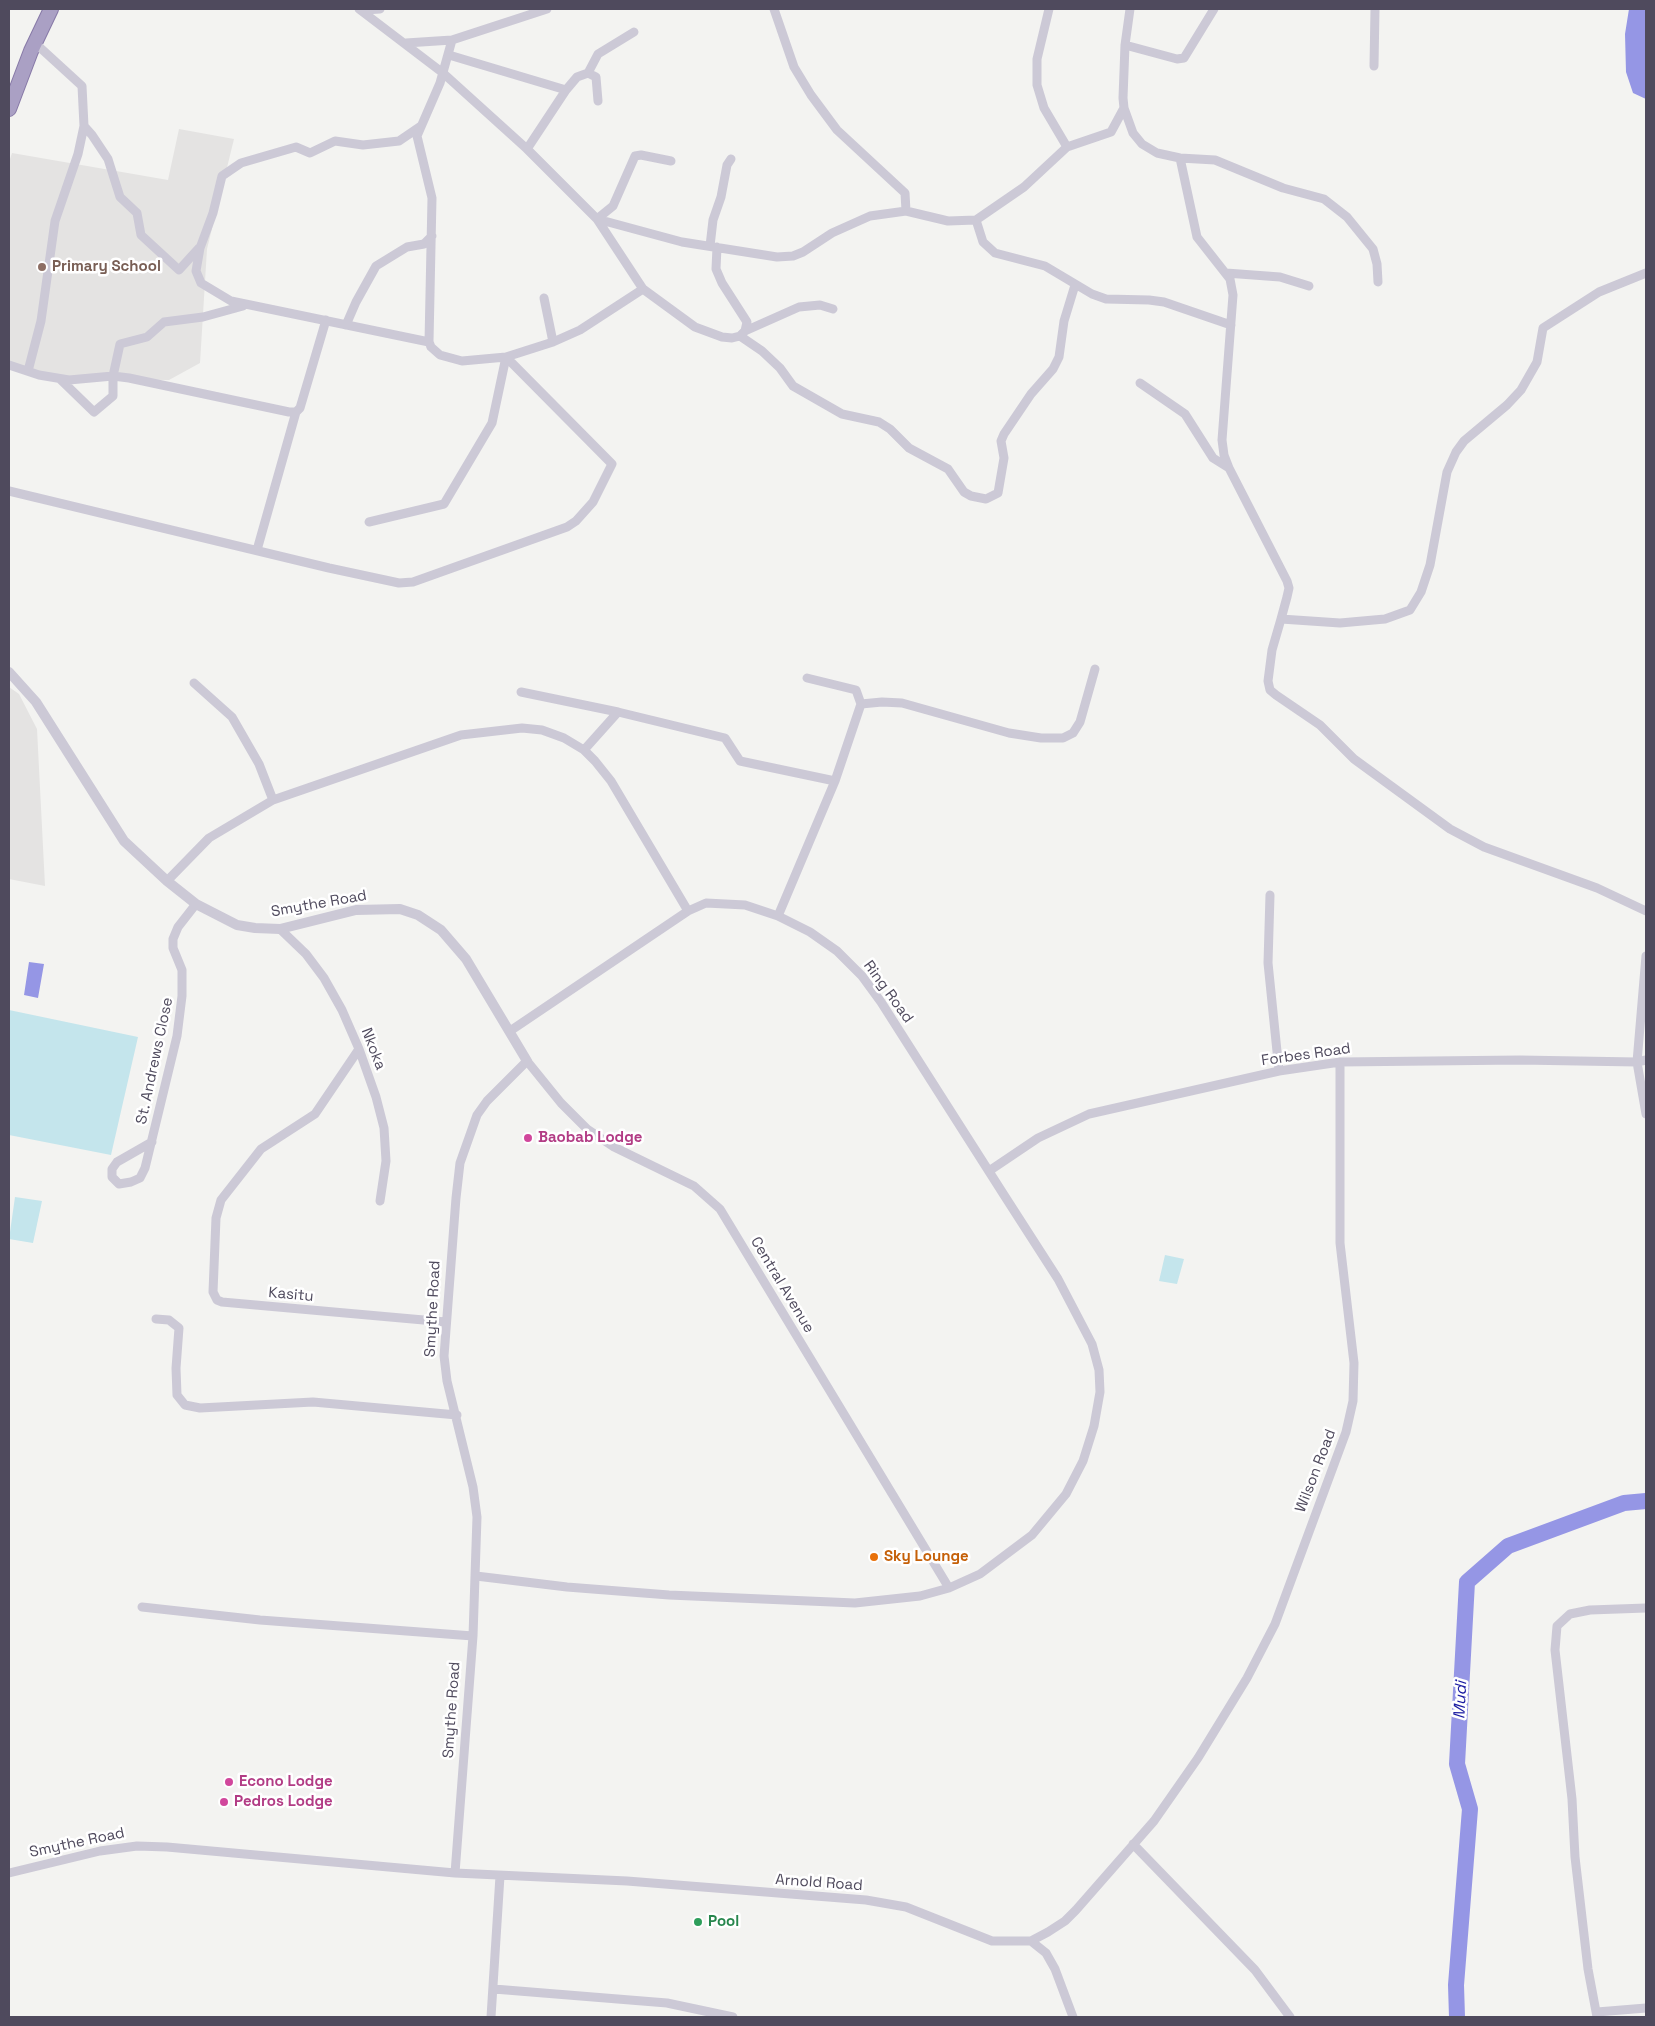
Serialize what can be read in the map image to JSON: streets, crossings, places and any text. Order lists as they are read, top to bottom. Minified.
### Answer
{"streets":{"street":["Smythe Road","Ring Road","Nkoka","Forbes Road","St. Andrews Close","Central Avenue","Kasitu","Wilson Road","Arnold Road"]},"crossings":[["Smythe Road","Ring Road"],["Smythe Road","Nkoka"],["Smythe Road","St. Andrews Close"],["Smythe Road","Central Avenue"],["Smythe Road","Kasitu"],["Smythe Road","Arnold Road"],["Ring Road","Forbes Road"],["Ring Road","Central Avenue"],["Nkoka","Kasitu"],["Forbes Road","Wilson Road"]],"water":["Mudi"],"places":["Primary School","Baobab Lodge","Sky Lounge","Econo Lodge","Pedros Lodge","Pool"]}
